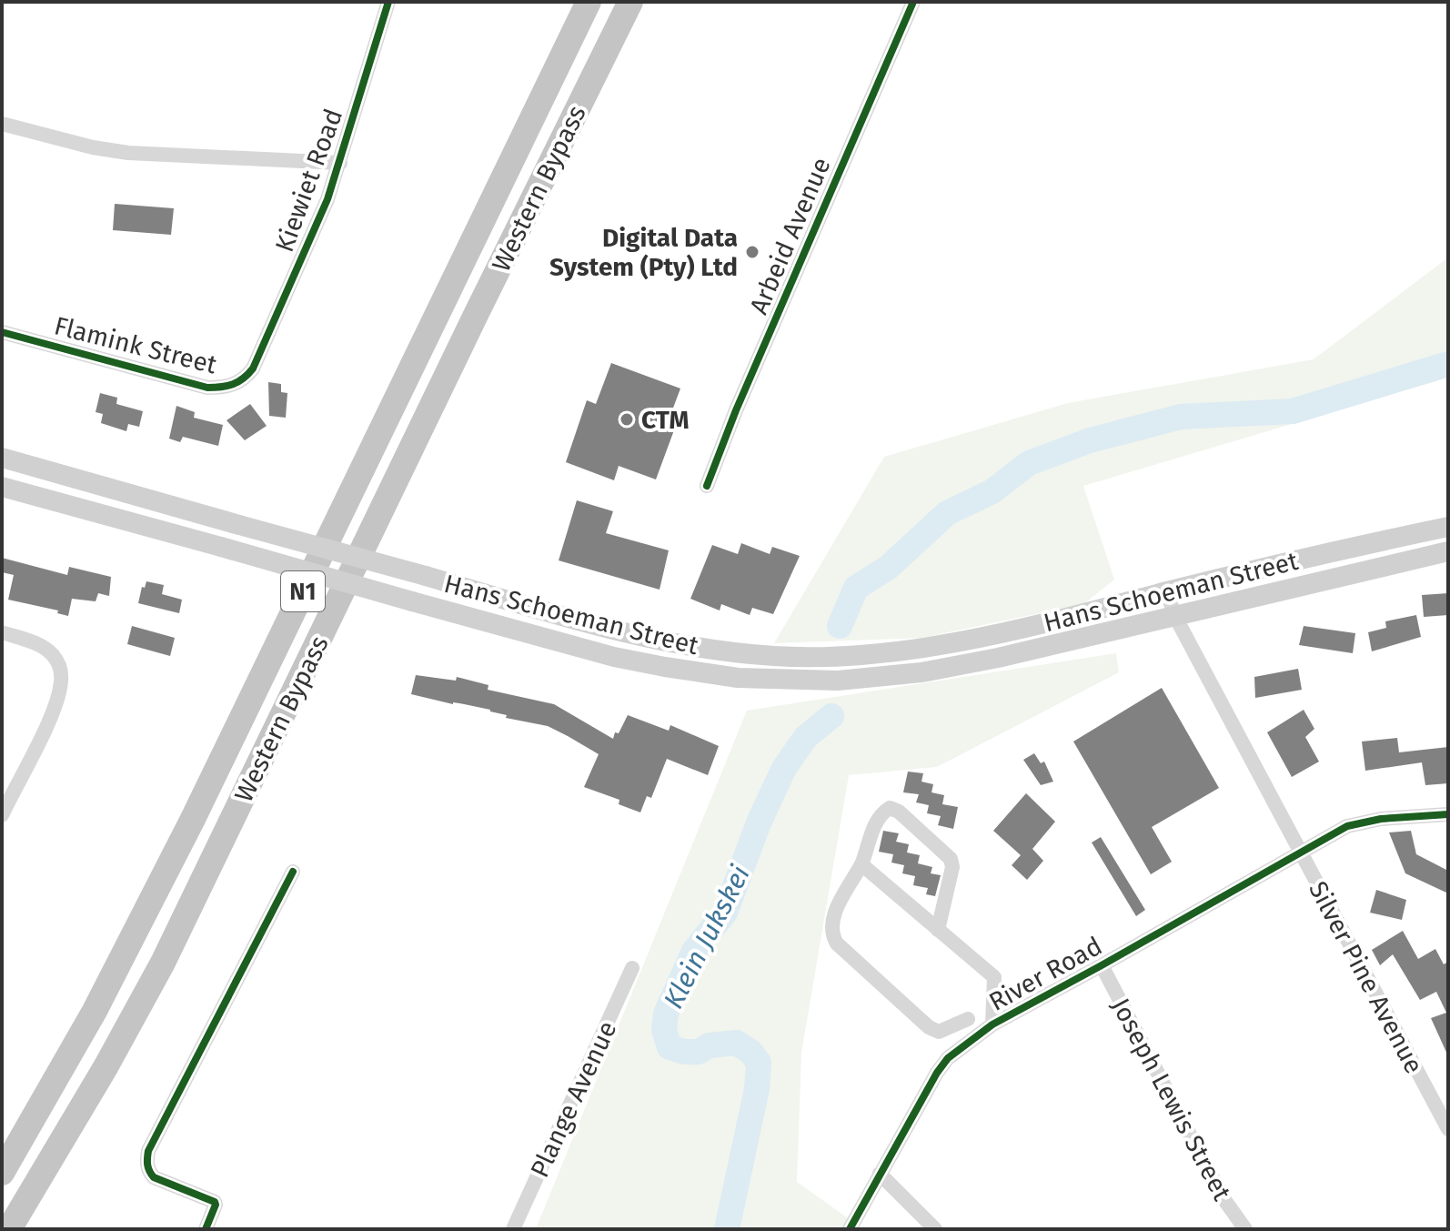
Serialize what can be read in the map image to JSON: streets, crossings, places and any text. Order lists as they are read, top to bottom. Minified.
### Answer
{"streets":{"highway":["Western Bypass","N1"],"main road":["Hans Schoeman Street"],"street":["Kiewiet Road","Arbeid Avenue","Flamink Street","River Road","Silver Pine Avenue","Plange Avenue","Joseph Lewis Street"]},"crossings":[["Kiewiet Road","Flamink Street"],["Hans Schoeman Street","Silver Pine Avenue"],["River Road","Silver Pine Avenue"],["River Road","Joseph Lewis Street"]],"water":["Klein Jukskei"],"places":["Digital Data System (Pty) Ltd","CTM"]}
